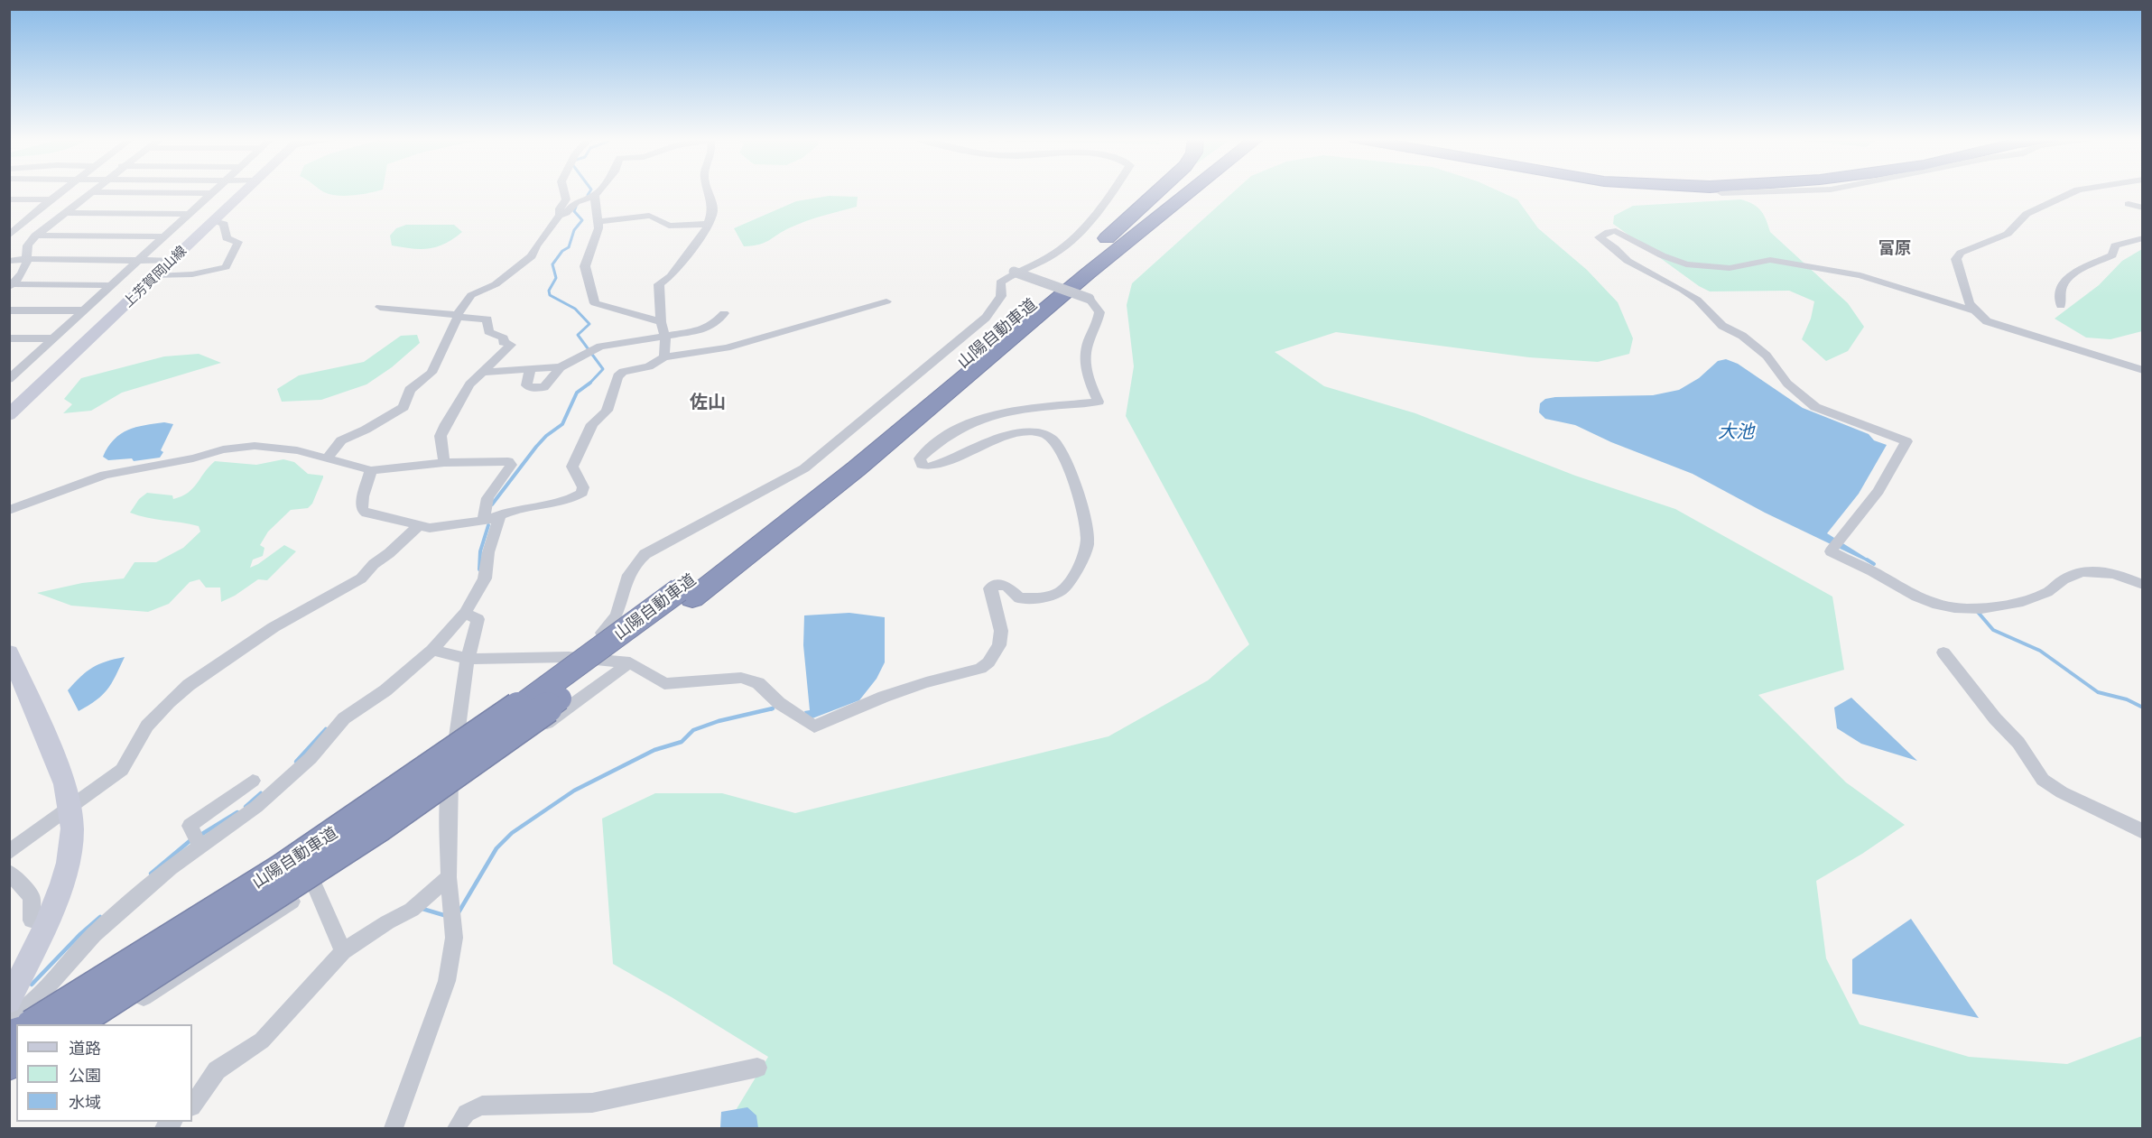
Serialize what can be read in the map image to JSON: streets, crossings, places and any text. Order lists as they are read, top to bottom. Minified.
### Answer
{"streets":{"highway":["山陽自動車道"],"main road":["上芳賀岡山線"]},"districts":["富原","佐山"],"water":["大池"],"legend":["道路","公園","水域"]}
